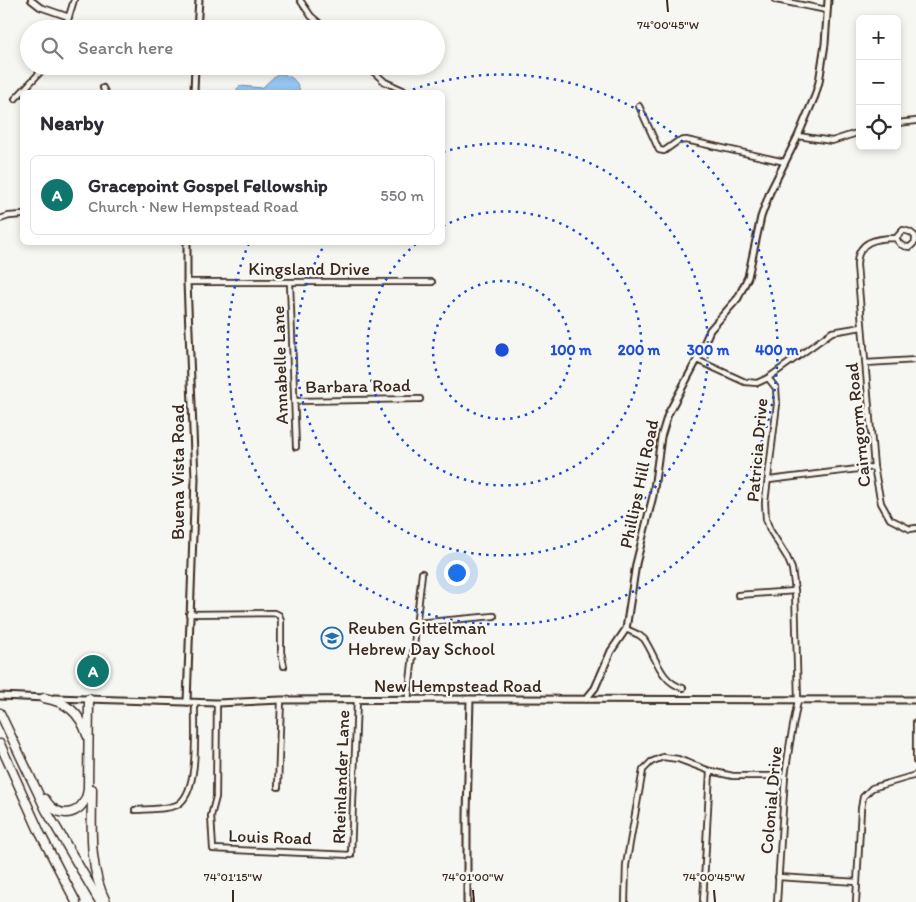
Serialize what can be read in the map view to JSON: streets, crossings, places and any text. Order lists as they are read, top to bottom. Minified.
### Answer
{"streets":{"street":["Kingsland Drive","Annabelle Lane","Barbara Road","Cairngorm Road","Patricia Drive","Buena Vista Road","Phillips Hill Road","New Hempstead Road","Rheinlander Lane","Colonial Drive","Louis Road"]},"crossings":[["Kingsland Drive","Annabelle Lane"],["Kingsland Drive","Buena Vista Road"],["Annabelle Lane","Barbara Road"],["Patricia Drive","New Hempstead Road"],["Patricia Drive","Colonial Drive"],["Buena Vista Road","New Hempstead Road"],["Phillips Hill Road","New Hempstead Road"],["New Hempstead Road","Rheinlander Lane"],["New Hempstead Road","Colonial Drive"],["New Hempstead Road","Louis Road"],["Rheinlander Lane","Louis Road"]],"places":{"school or university":["Reuben Gittelman Hebrew Day School"]},"page":{"map_buttons":["+","−"],"search":"Search here","heading":"Nearby","list":[{"mark":"A","name":"Gracepoint Gospel Fellowship","note":"Church · New Hempstead Road","value":"550 m"}],"pins":"A"},"coordinates":["74°00'45\"W","74°01'15\"W","74°01'00\"W"],"rings":["100 m","200 m","300 m","400 m"]}
